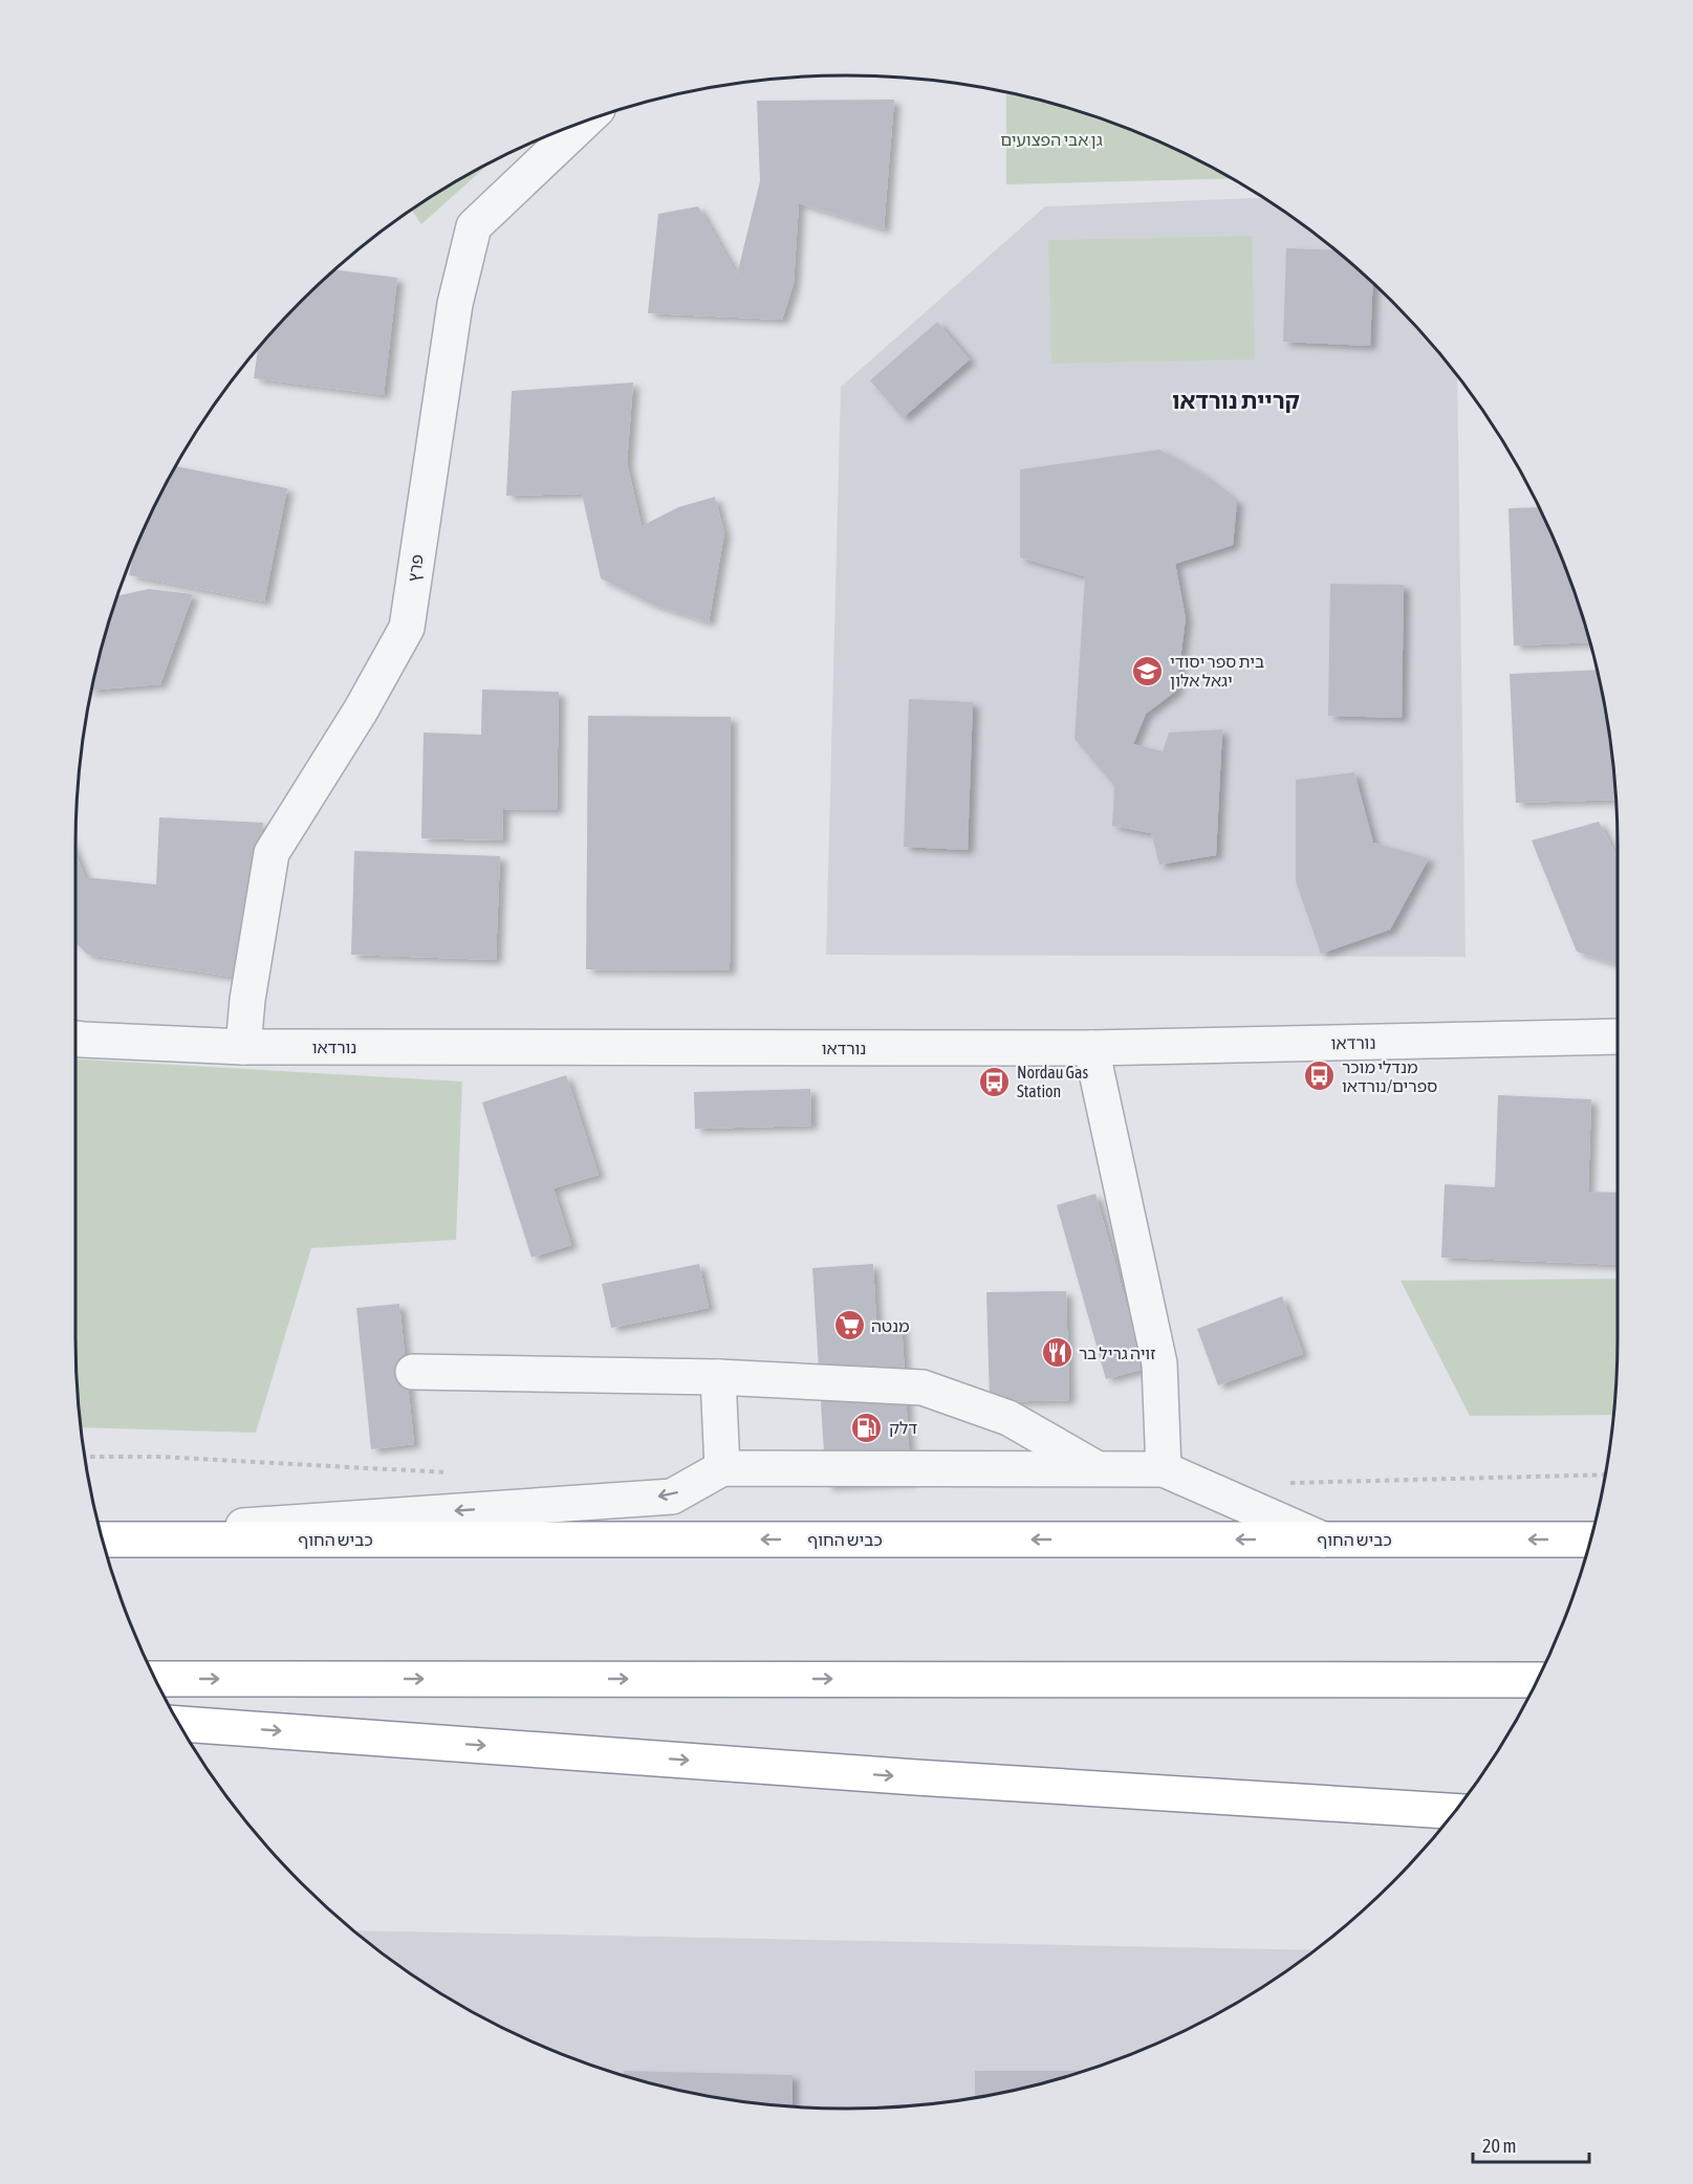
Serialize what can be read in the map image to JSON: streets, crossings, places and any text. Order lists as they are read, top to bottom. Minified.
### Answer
{"streets":{"highway":["כביש החוף"],"street":["פרץ","נורדאו"]},"crossings":[["פרץ","נורדאו"]],"districts":["קריית נורדאו"],"parks":["גן אבי הפצועים"],"places":{"school or university":["בית ספר יסודי יגאל אלון"],"bus stop":["מנדלי מוכר ספרים/נורדאו","Nordau Gas Station"],"supermarket":["מנטה"],"restaurant":["זויה גריל בר"],"fuel station":["דלק"]},"scale_bar":"20 m"}
